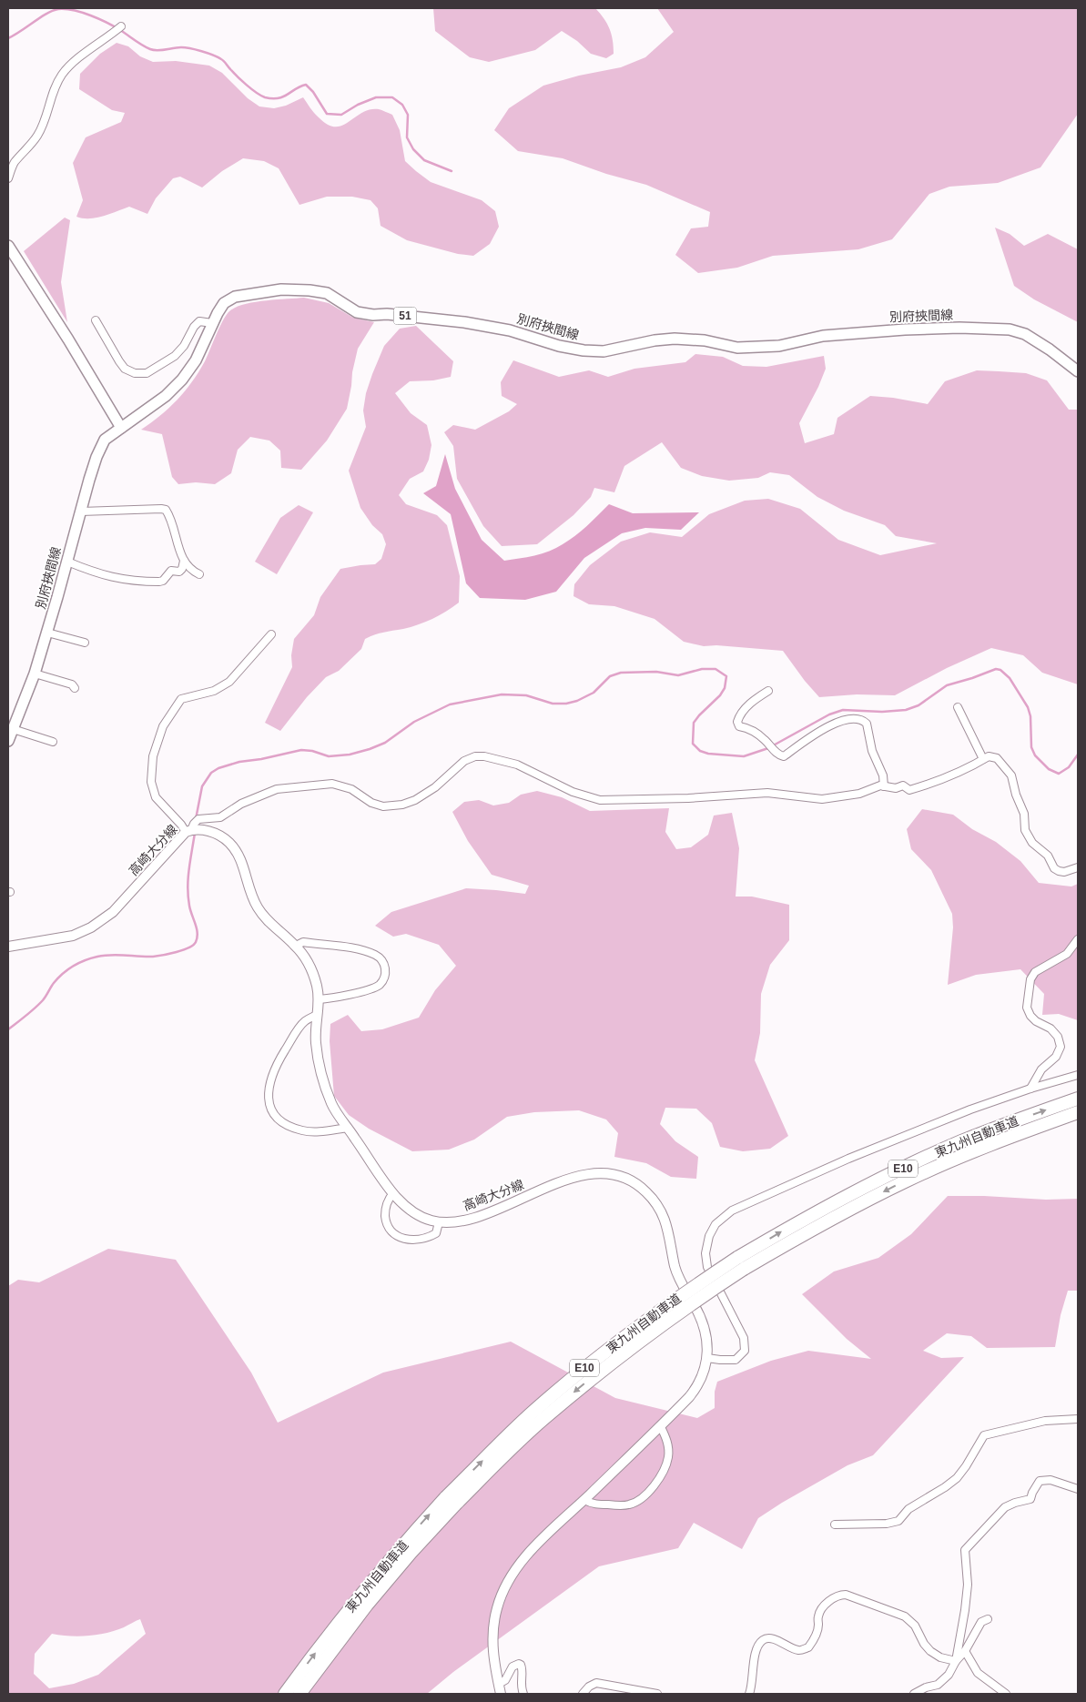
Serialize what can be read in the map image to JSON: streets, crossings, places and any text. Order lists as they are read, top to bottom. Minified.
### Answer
{"streets":{"highway":["東九州自動車道","E10"],"main road":["51","別府挾間線","高崎大分線"]}}
